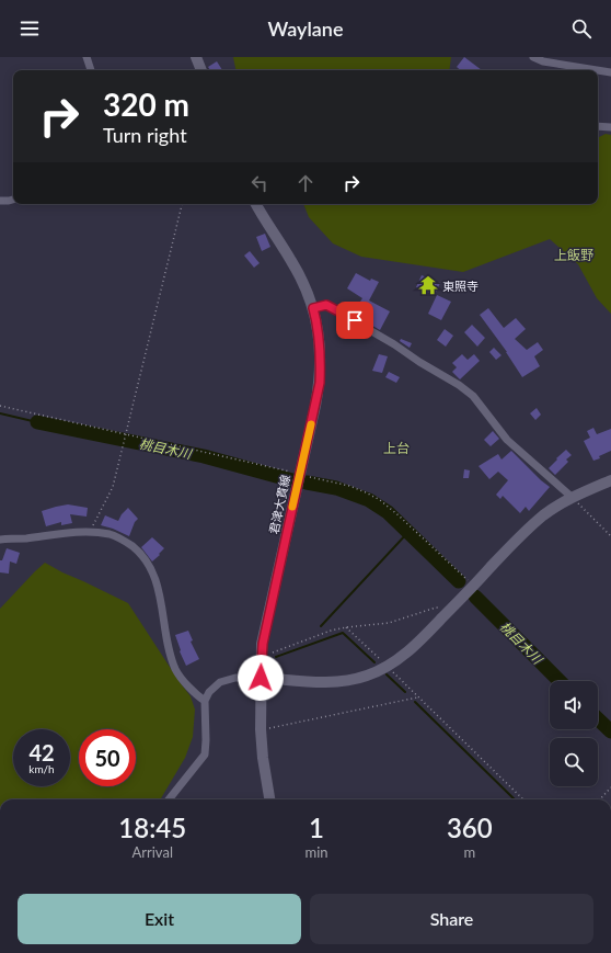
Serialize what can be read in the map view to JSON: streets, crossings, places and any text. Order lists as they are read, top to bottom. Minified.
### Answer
{"streets":{"main road":["君津大貫線"]},"districts":["上飯野","上台"],"water":["桃目木川"],"places":{"temple":["東照寺"]},"page":{"header":"Waylane","turn":["320 m","Turn right"],"speed":"42 km/h","limit":"50","eta":["18:45","Arrival","1","min","360","m"],"buttons":["Exit","Share"]}}
